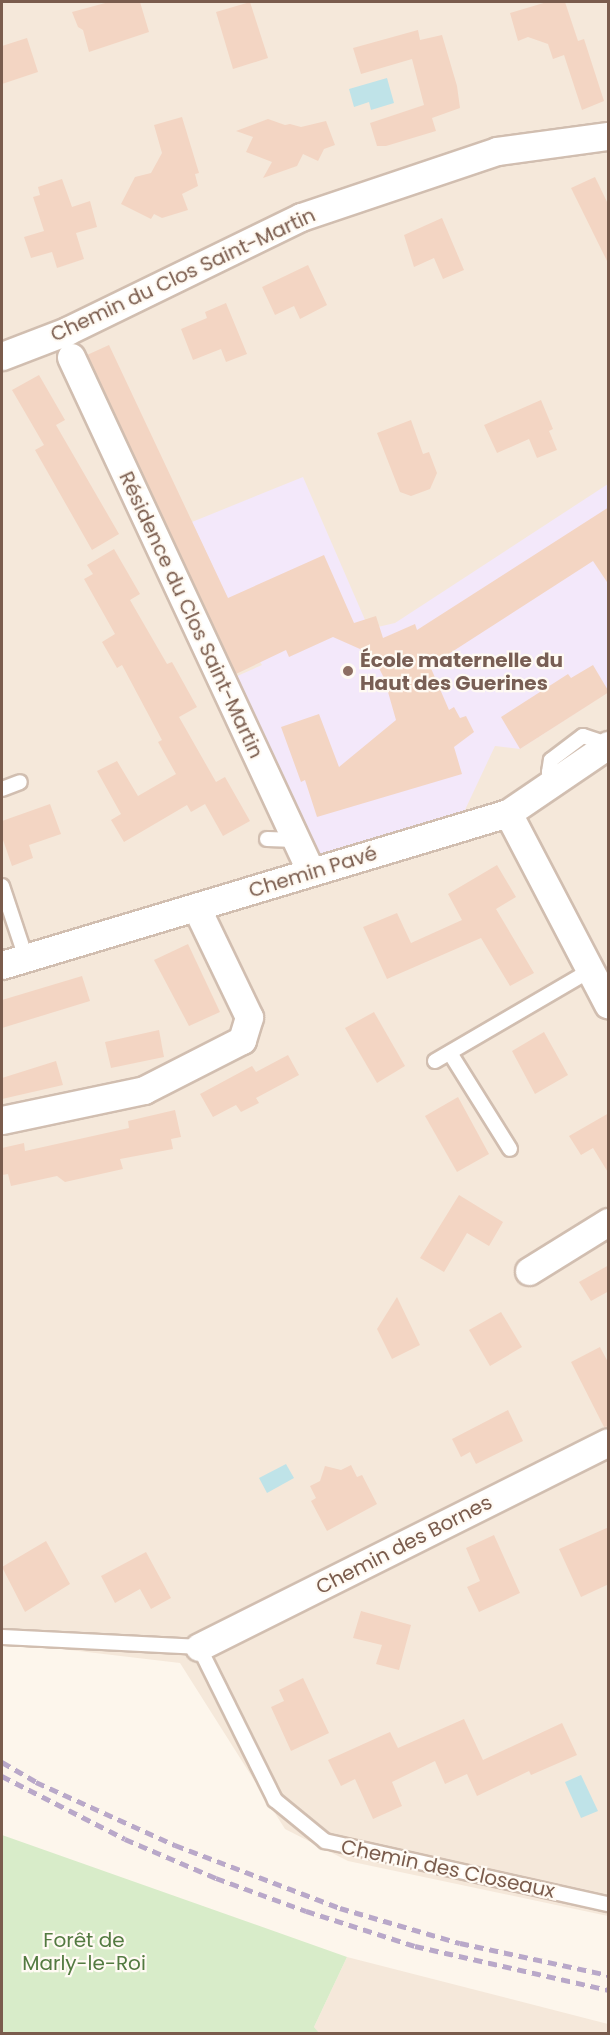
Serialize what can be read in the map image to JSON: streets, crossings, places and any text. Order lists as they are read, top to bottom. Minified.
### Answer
{"streets":{"street":["Chemin du Clos Saint-Martin","Résidence du Clos Saint-Martin","Chemin Pavé","Chemin des Bornes"],"lane":["Chemin des Closeaux"]},"crossings":[["Résidence du Clos Saint-Martin","Chemin Pavé"],["Chemin des Bornes","Chemin des Closeaux"]],"parks":["Forêt de Marly-le-Roi"],"places":["École maternelle du Haut des Guerines"]}
